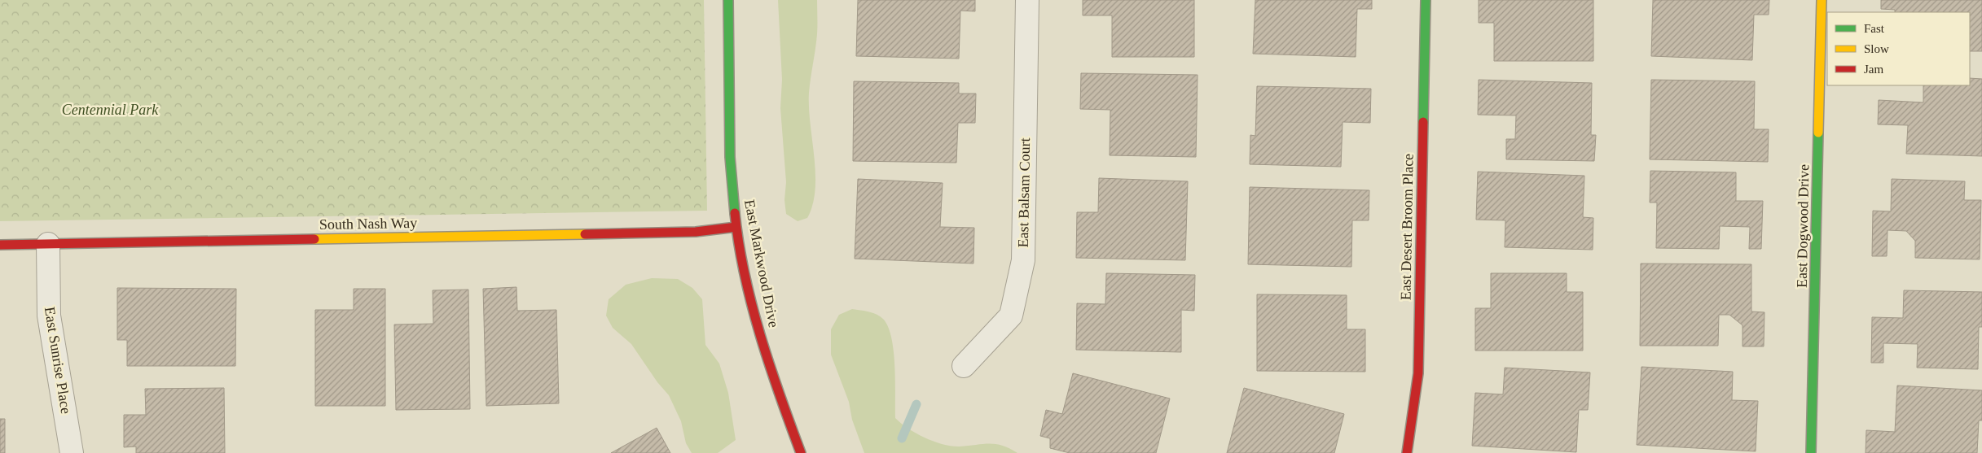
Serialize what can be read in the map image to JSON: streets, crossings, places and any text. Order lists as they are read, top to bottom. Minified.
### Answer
{"streets":{"street":["East Balsam Court","South Nash Way","East Dogwood Drive","East Desert Broom Place","East Markwood Drive","East Sunrise Place"]},"crossings":[["South Nash Way","East Markwood Drive"],["South Nash Way","East Sunrise Place"]],"parks":["Centennial Park"],"legend":["Fast","Slow","Jam"]}
